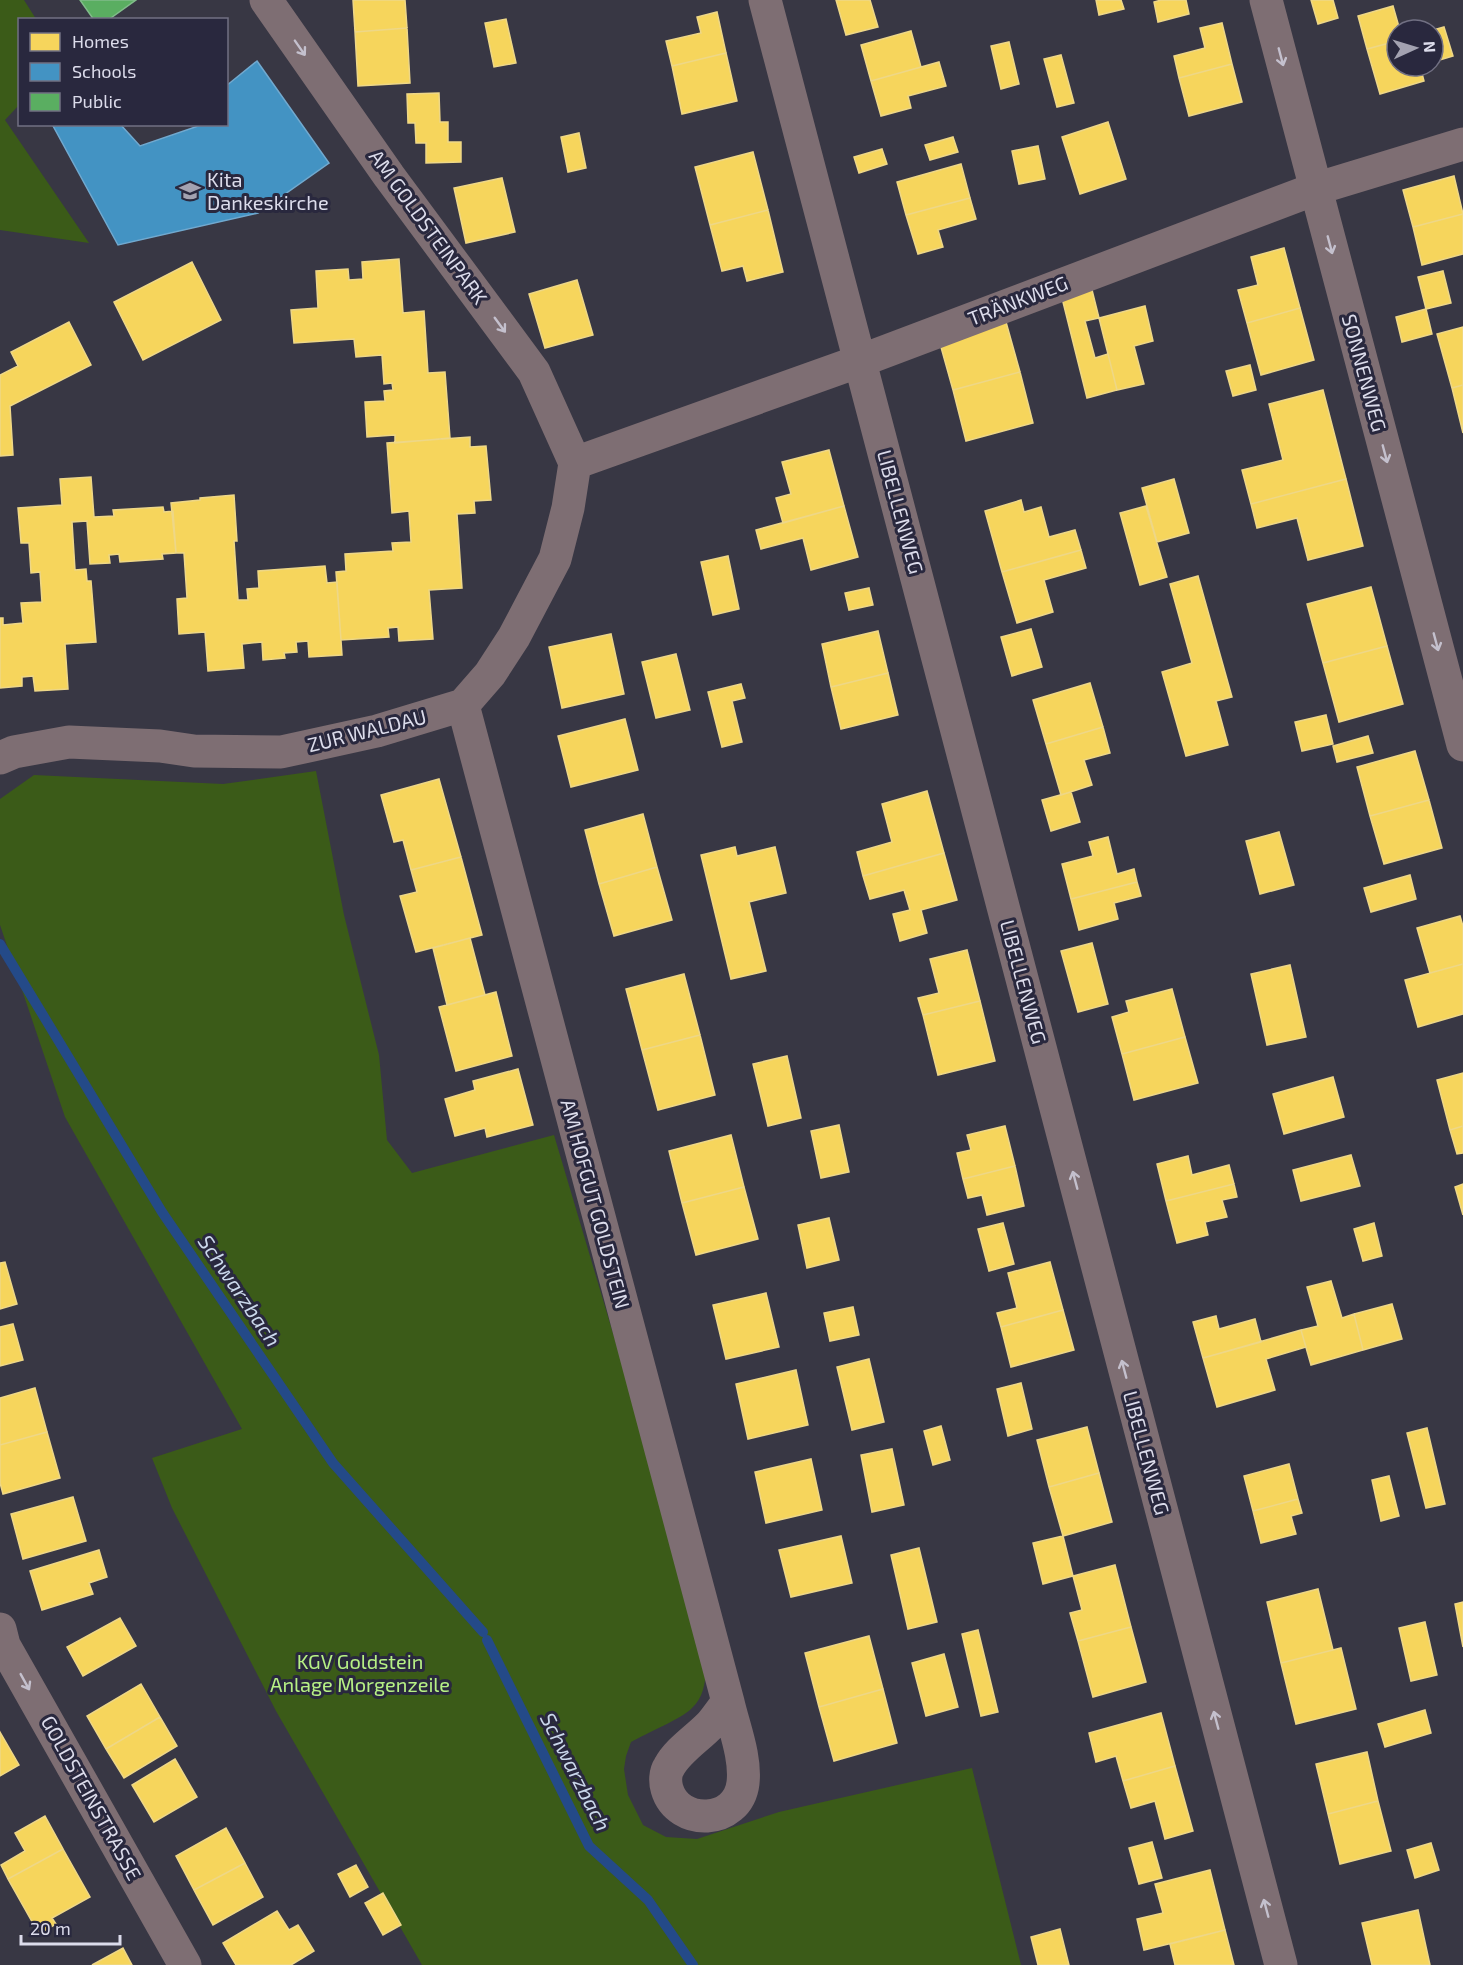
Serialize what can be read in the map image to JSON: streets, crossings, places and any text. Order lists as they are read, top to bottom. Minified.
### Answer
{"streets":{"street":["AM GOLDSTEINPARK","TRÄNKWEG","SONNENWEG","LIBELLENWEG","ZUR WALDAU","AM HOFGUT GOLDSTEIN","GOLDSTEINSTRASSE"]},"crossings":[["AM GOLDSTEINPARK","TRÄNKWEG"],["TRÄNKWEG","SONNENWEG"],["TRÄNKWEG","LIBELLENWEG"],["ZUR WALDAU","AM HOFGUT GOLDSTEIN"]],"one_way":["AM GOLDSTEINPARK","SONNENWEG","LIBELLENWEG","GOLDSTEINSTRASSE"],"water":["Schwarzbach"],"parks":["KGV Goldstein Anlage Morgenzeile"],"places":{"school or university":["Kita Dankeskirche"]},"legend":["Homes","Schools","Public"],"scale_bar":"20 m","north":"right"}
